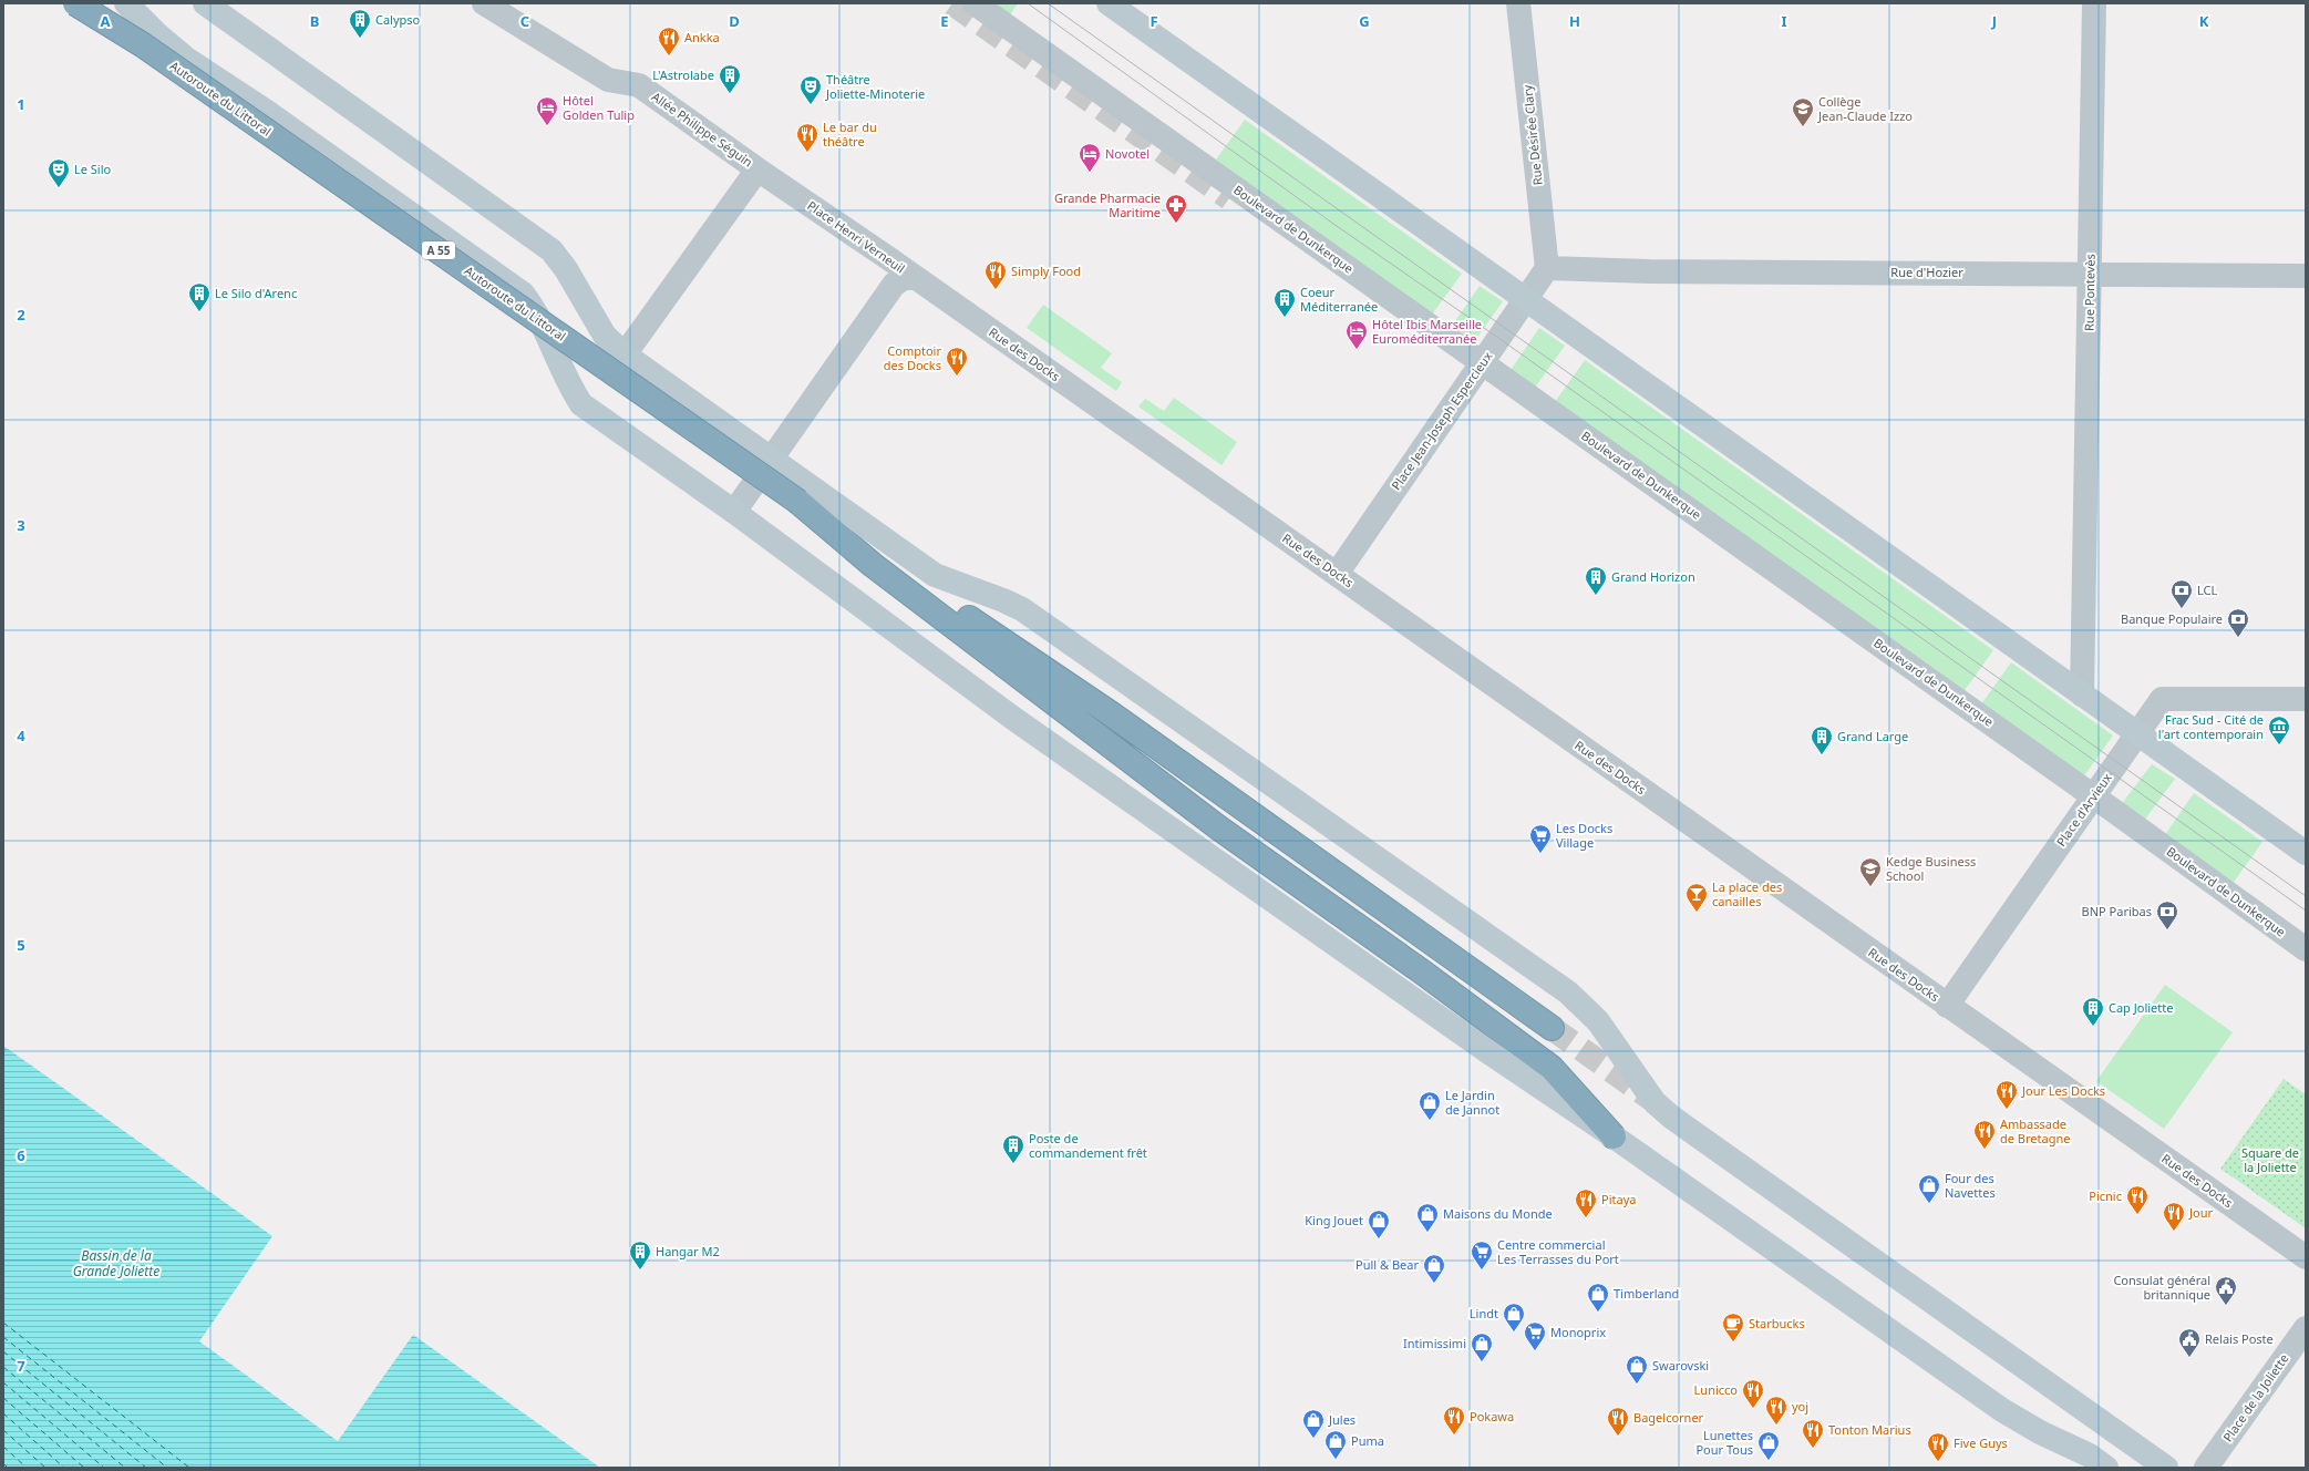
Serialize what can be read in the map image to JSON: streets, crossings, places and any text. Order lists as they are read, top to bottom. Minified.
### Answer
{"streets":{"highway":["Autoroute du Littoral","A 55"],"street":["Allée Philippe Séguin","Rue Désirée Clary","Boulevard de Dunkerque","Place Henri Verneuil","Rue d'Hozier","Rue Pontevès","Rue des Docks","Place Jean-Joseph Espercieux","Place d'Arvieux","Place de la Joliette"]},"crossings":[["Allée Philippe Séguin","Place Henri Verneuil"],["Rue Désirée Clary","Rue d'Hozier"],["Rue Désirée Clary","Place Jean-Joseph Espercieux"],["Boulevard de Dunkerque","Place Jean-Joseph Espercieux"],["Boulevard de Dunkerque","Place d'Arvieux"],["Place Henri Verneuil","Rue des Docks"],["Rue d'Hozier","Rue Pontevès"],["Rue d'Hozier","Place Jean-Joseph Espercieux"],["Rue des Docks","Place Jean-Joseph Espercieux"],["Rue des Docks","Place d'Arvieux"]],"water":["Bassin de la Grande Joliette"],"parks":["Square de la Joliette"],"places":{"building":["Calypso","L'Astrolabe","Le Silo d'Arenc","Coeur Méditerranée","Grand Horizon","Grand Large","Cap Joliette","Poste de commandement frêt","Hangar M2"],"restaurant":["Ankka","Le bar du théâtre","Simply Food","Comptoir des Docks","Jour Les Docks","Ambassade de Bretagne","Picnic","Pitaya","Jour","Lunicco","yoj","Pokawa","Bagelcorner","Tonton Marius","Five Guys"],"theatre":["Théâtre Joliette-Minoterie","Le Silo"],"hotel":["Hôtel Golden Tulip","Novotel","Hôtel Ibis Marseille Euroméditerranée"],"school or university":["Collège Jean-Claude Izzo","Kedge Business School"],"pharmacy":["Grande Pharmacie Maritime"],"bank":["LCL","Banque Populaire","BNP Paribas"],"museum":["Frac Sud - Cité de l'art contemporain"],"supermarket":["Les Docks Village","Centre commercial Les Terrasses du Port","Monoprix"],"bar":["La place des canailles"],"shop":["Le Jardin de Jannot","Four des Navettes","Maisons du Monde","King Jouet","Pull & Bear","Timberland","Lindt","Intimissimi","Swarovski","Jules","Puma","Lunettes Pour Tous"],"public building":["Consulat général britannique","Relais Poste"],"cafe":["Starbucks"]},"grid":{"columns":["A","B","C","D","E","F","G","H","I","J","K"],"rows":["1","2","3","4","5","6","7"]}}
